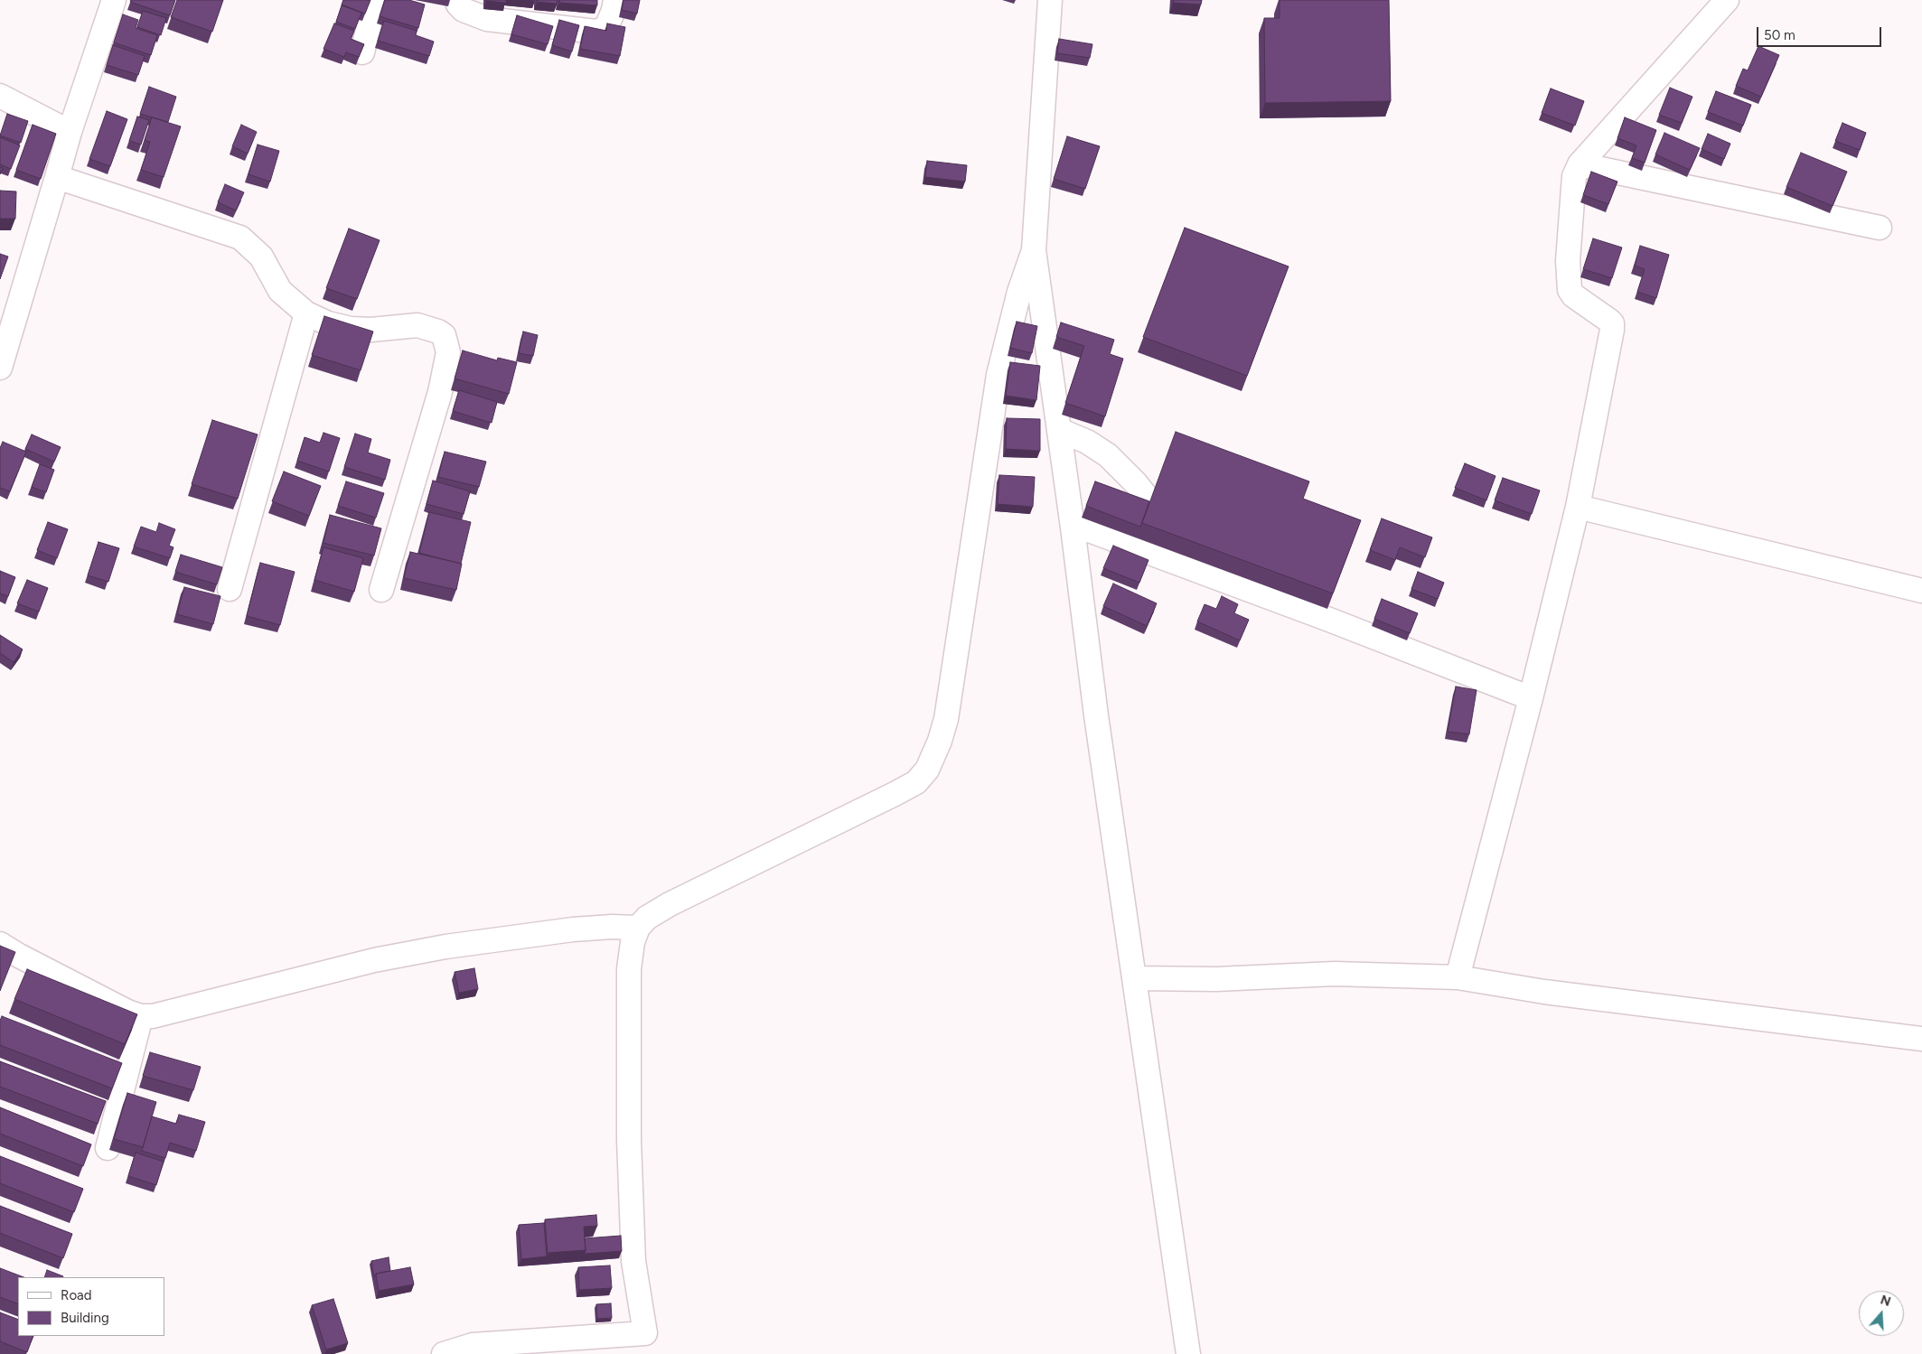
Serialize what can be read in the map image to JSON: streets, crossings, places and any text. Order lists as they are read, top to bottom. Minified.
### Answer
{"legend":["Road","Building"],"scale_bar":"50 m","north":"top"}
